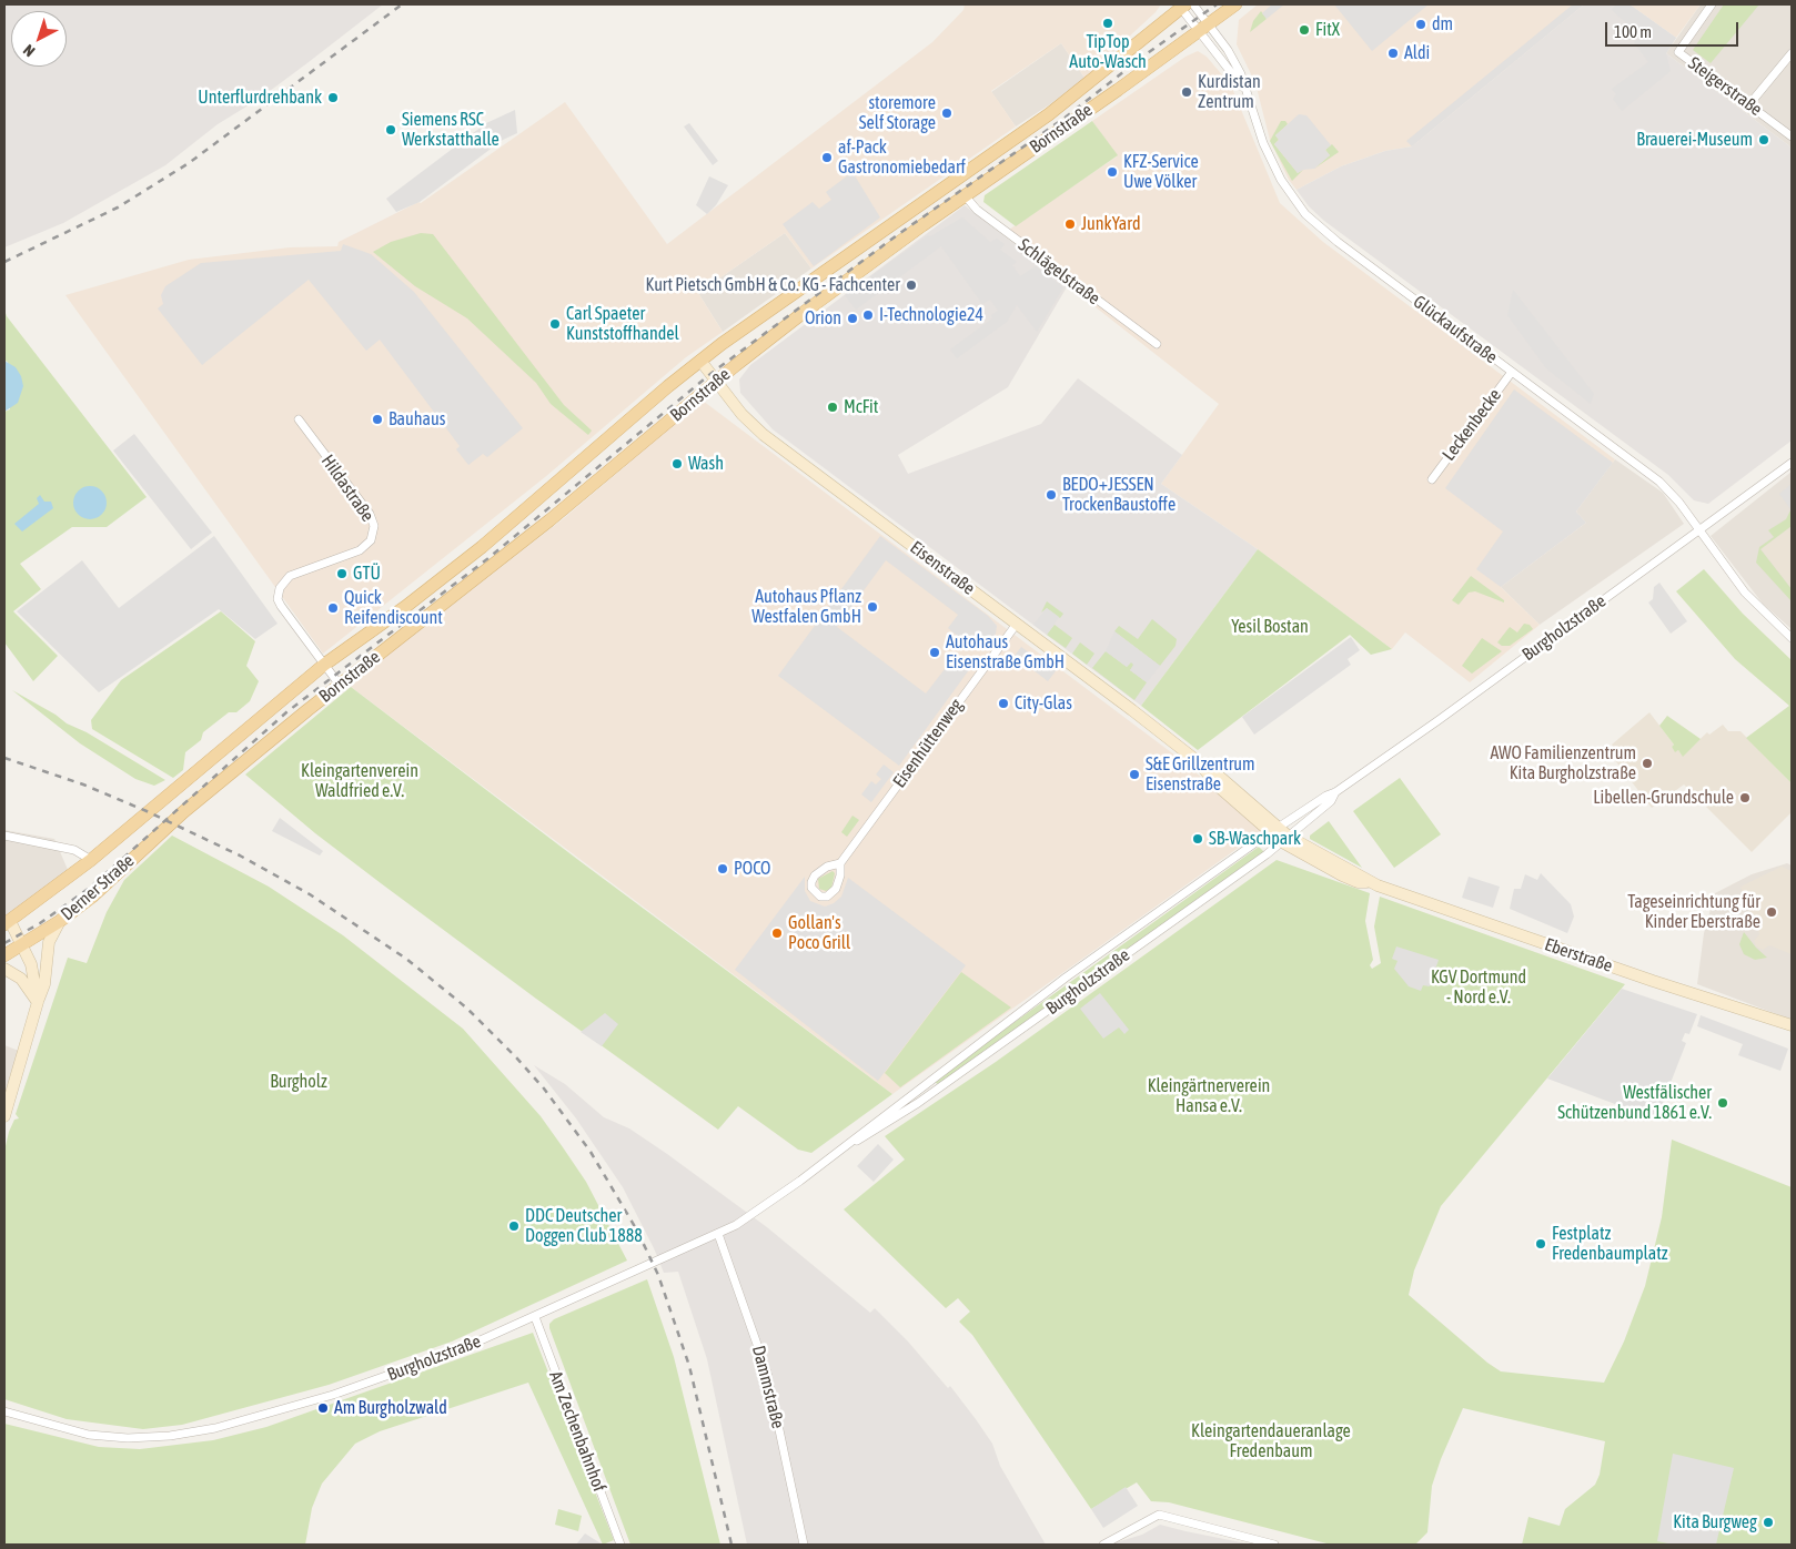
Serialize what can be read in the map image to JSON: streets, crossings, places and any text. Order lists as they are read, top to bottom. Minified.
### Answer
{"streets":{"main road":["Bornstraße","Derner Straße"],"street":["Steigerstraße","Schlägelstraße","Glückaufstraße","Leckenbecke","Hildastraße","Eisenstraße","Burgholzstraße","Eisenhüttenweg","Eberstraße","Dammstraße","Am Zechenbahnhof"]},"crossings":[["Bornstraße","Schlägelstraße"],["Bornstraße","Glückaufstraße"],["Bornstraße","Hildastraße"],["Bornstraße","Eisenstraße"],["Bornstraße","Derner Straße"],["Glückaufstraße","Leckenbecke"],["Glückaufstraße","Burgholzstraße"],["Eisenstraße","Burgholzstraße"],["Eisenstraße","Eisenhüttenweg"],["Eisenstraße","Eberstraße"],["Burgholzstraße","Eberstraße"],["Burgholzstraße","Dammstraße"],["Burgholzstraße","Am Zechenbahnhof"]],"parks":["Yesil Bostan","Kleingartenverein Waldfried e.V.","KGV Dortmund - Nord e.V.","Burgholz","Kleingärtnerverein Hansa e.V.","Kleingartendaueranlage Fredenbaum"],"places":["TipTop Auto-Wasch","dm","FitX","Aldi","Kurdistan Zentrum","Unterflurdrehbank","storemore Self Storage","Siemens RSC Werkstatthalle","Brauerei-Museum","af-Pack Gastronomiebedarf","KFZ-Service Uwe Völker","JunkYard","Kurt Pietsch GmbH & Co. KG - Fachcenter","I-Technologie24","Orion","Carl Spaeter Kunststoffhandel","McFit","Bauhaus","Wash","BEDO+JESSEN TrockenBaustoffe","GTÜ","Autohaus Pflanz Westfalen GmbH","Quick Reifendiscount","Autohaus Eisenstraße GmbH","City-Glas","AWO Familienzentrum Kita Burgholzstraße","S&E Grillzentrum Eisenstraße","Libellen-Grundschule","SB-Waschpark","POCO","Tageseinrichtung für Kinder Eberstraße","Gollan's Poco Grill","Westfälischer Schützenbund 1861 e.V.","DDC Deutscher Doggen Club 1888","Festplatz Fredenbaumplatz","Am Burgholzwald","Kita Burgweg"],"scale_bar":"100 m","north":"bottom left"}
